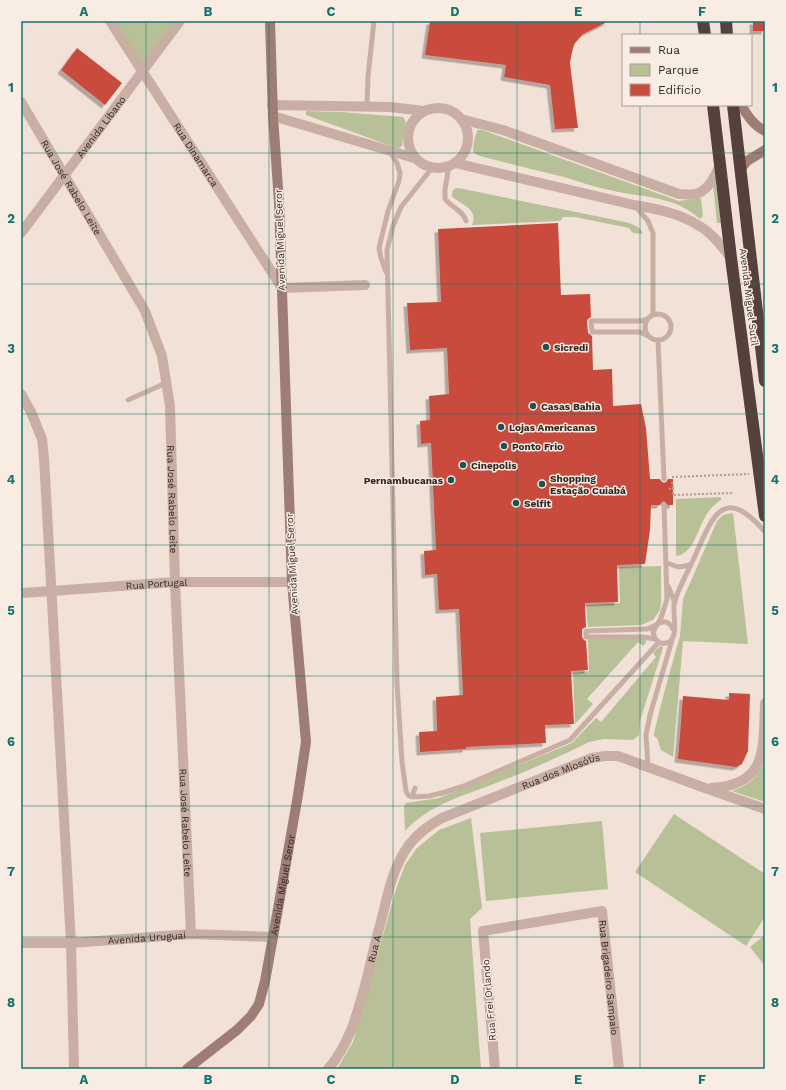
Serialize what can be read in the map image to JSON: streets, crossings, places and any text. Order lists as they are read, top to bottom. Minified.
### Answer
{"streets":{"highway":["Avenida Miguel Sutil"],"street":["Avenida Libano","Rua Dinamarca","Rua José Rabelo Leite","Avenida Miguel Seror","Rua Portugal","Rua dos Miosótis","Avenida Uruguai","Rua A","Rua Brigadeiro Sampaio","Rua Frei Orlando"]},"crossings":[["Avenida Libano","Rua Dinamarca"],["Avenida Libano","Rua José Rabelo Leite"],["Rua Dinamarca","Avenida Miguel Seror"],["Rua José Rabelo Leite","Rua Portugal"],["Rua José Rabelo Leite","Avenida Uruguai"],["Avenida Miguel Seror","Rua Portugal"],["Avenida Miguel Seror","Avenida Uruguai"],["Rua dos Miosótis","Rua A"],["Rua Brigadeiro Sampaio","Rua Frei Orlando"]],"places":["Sicredi","Casas Bahia","Lojas Americanas","Ponto Frio","Cinepolis","Pernambucanas","Shopping Estação Cuiabá","Selfit"],"legend":["Rua","Parque","Edifício"],"grid":{"columns":["A","B","C","D","E","F"],"rows":["1","2","3","4","5","6","7","8"]}}
